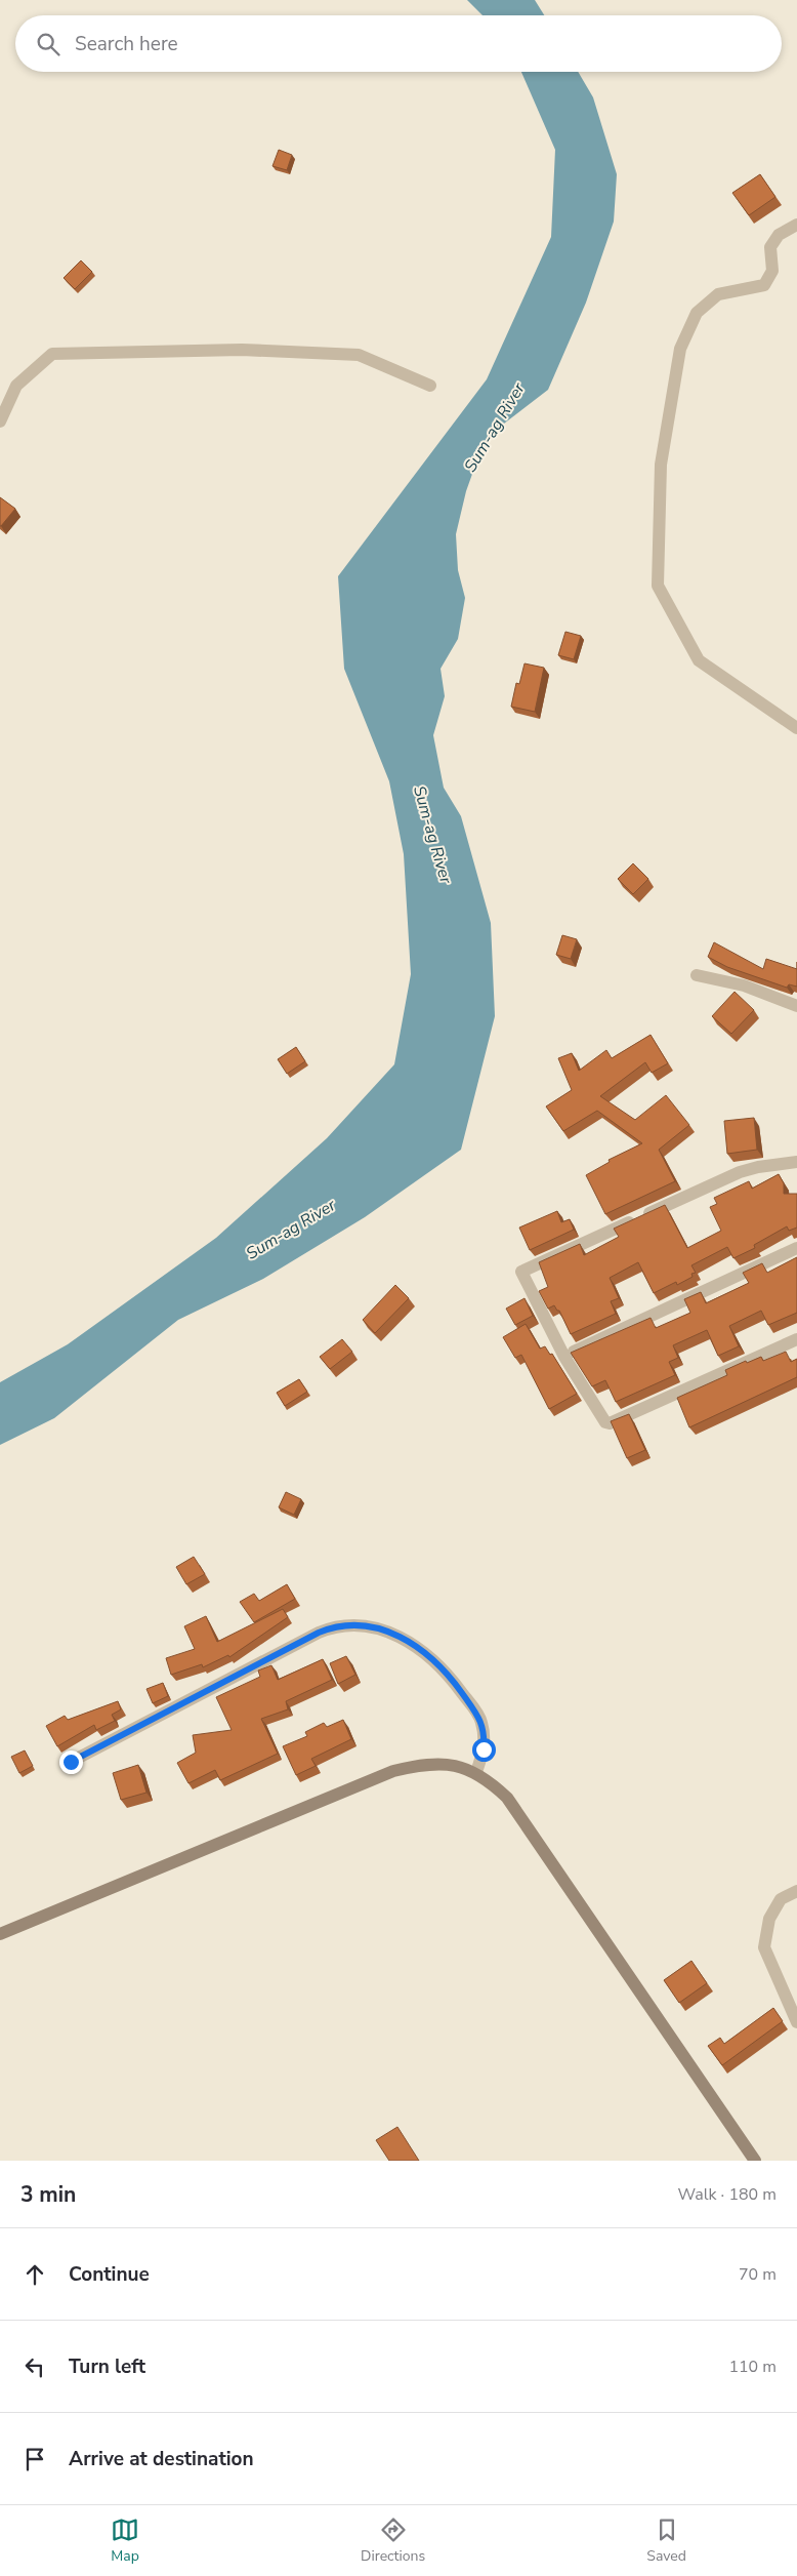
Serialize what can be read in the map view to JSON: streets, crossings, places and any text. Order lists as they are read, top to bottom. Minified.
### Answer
{"water":["Sum-ag River"],"page":{"search":"Search here","heading":["3 min","Walk · 180 m"],"list":[["Continue","70 m"],["Turn left","110 m"],"Arrive at destination"],"nav":["Map","Directions","Saved"]}}
